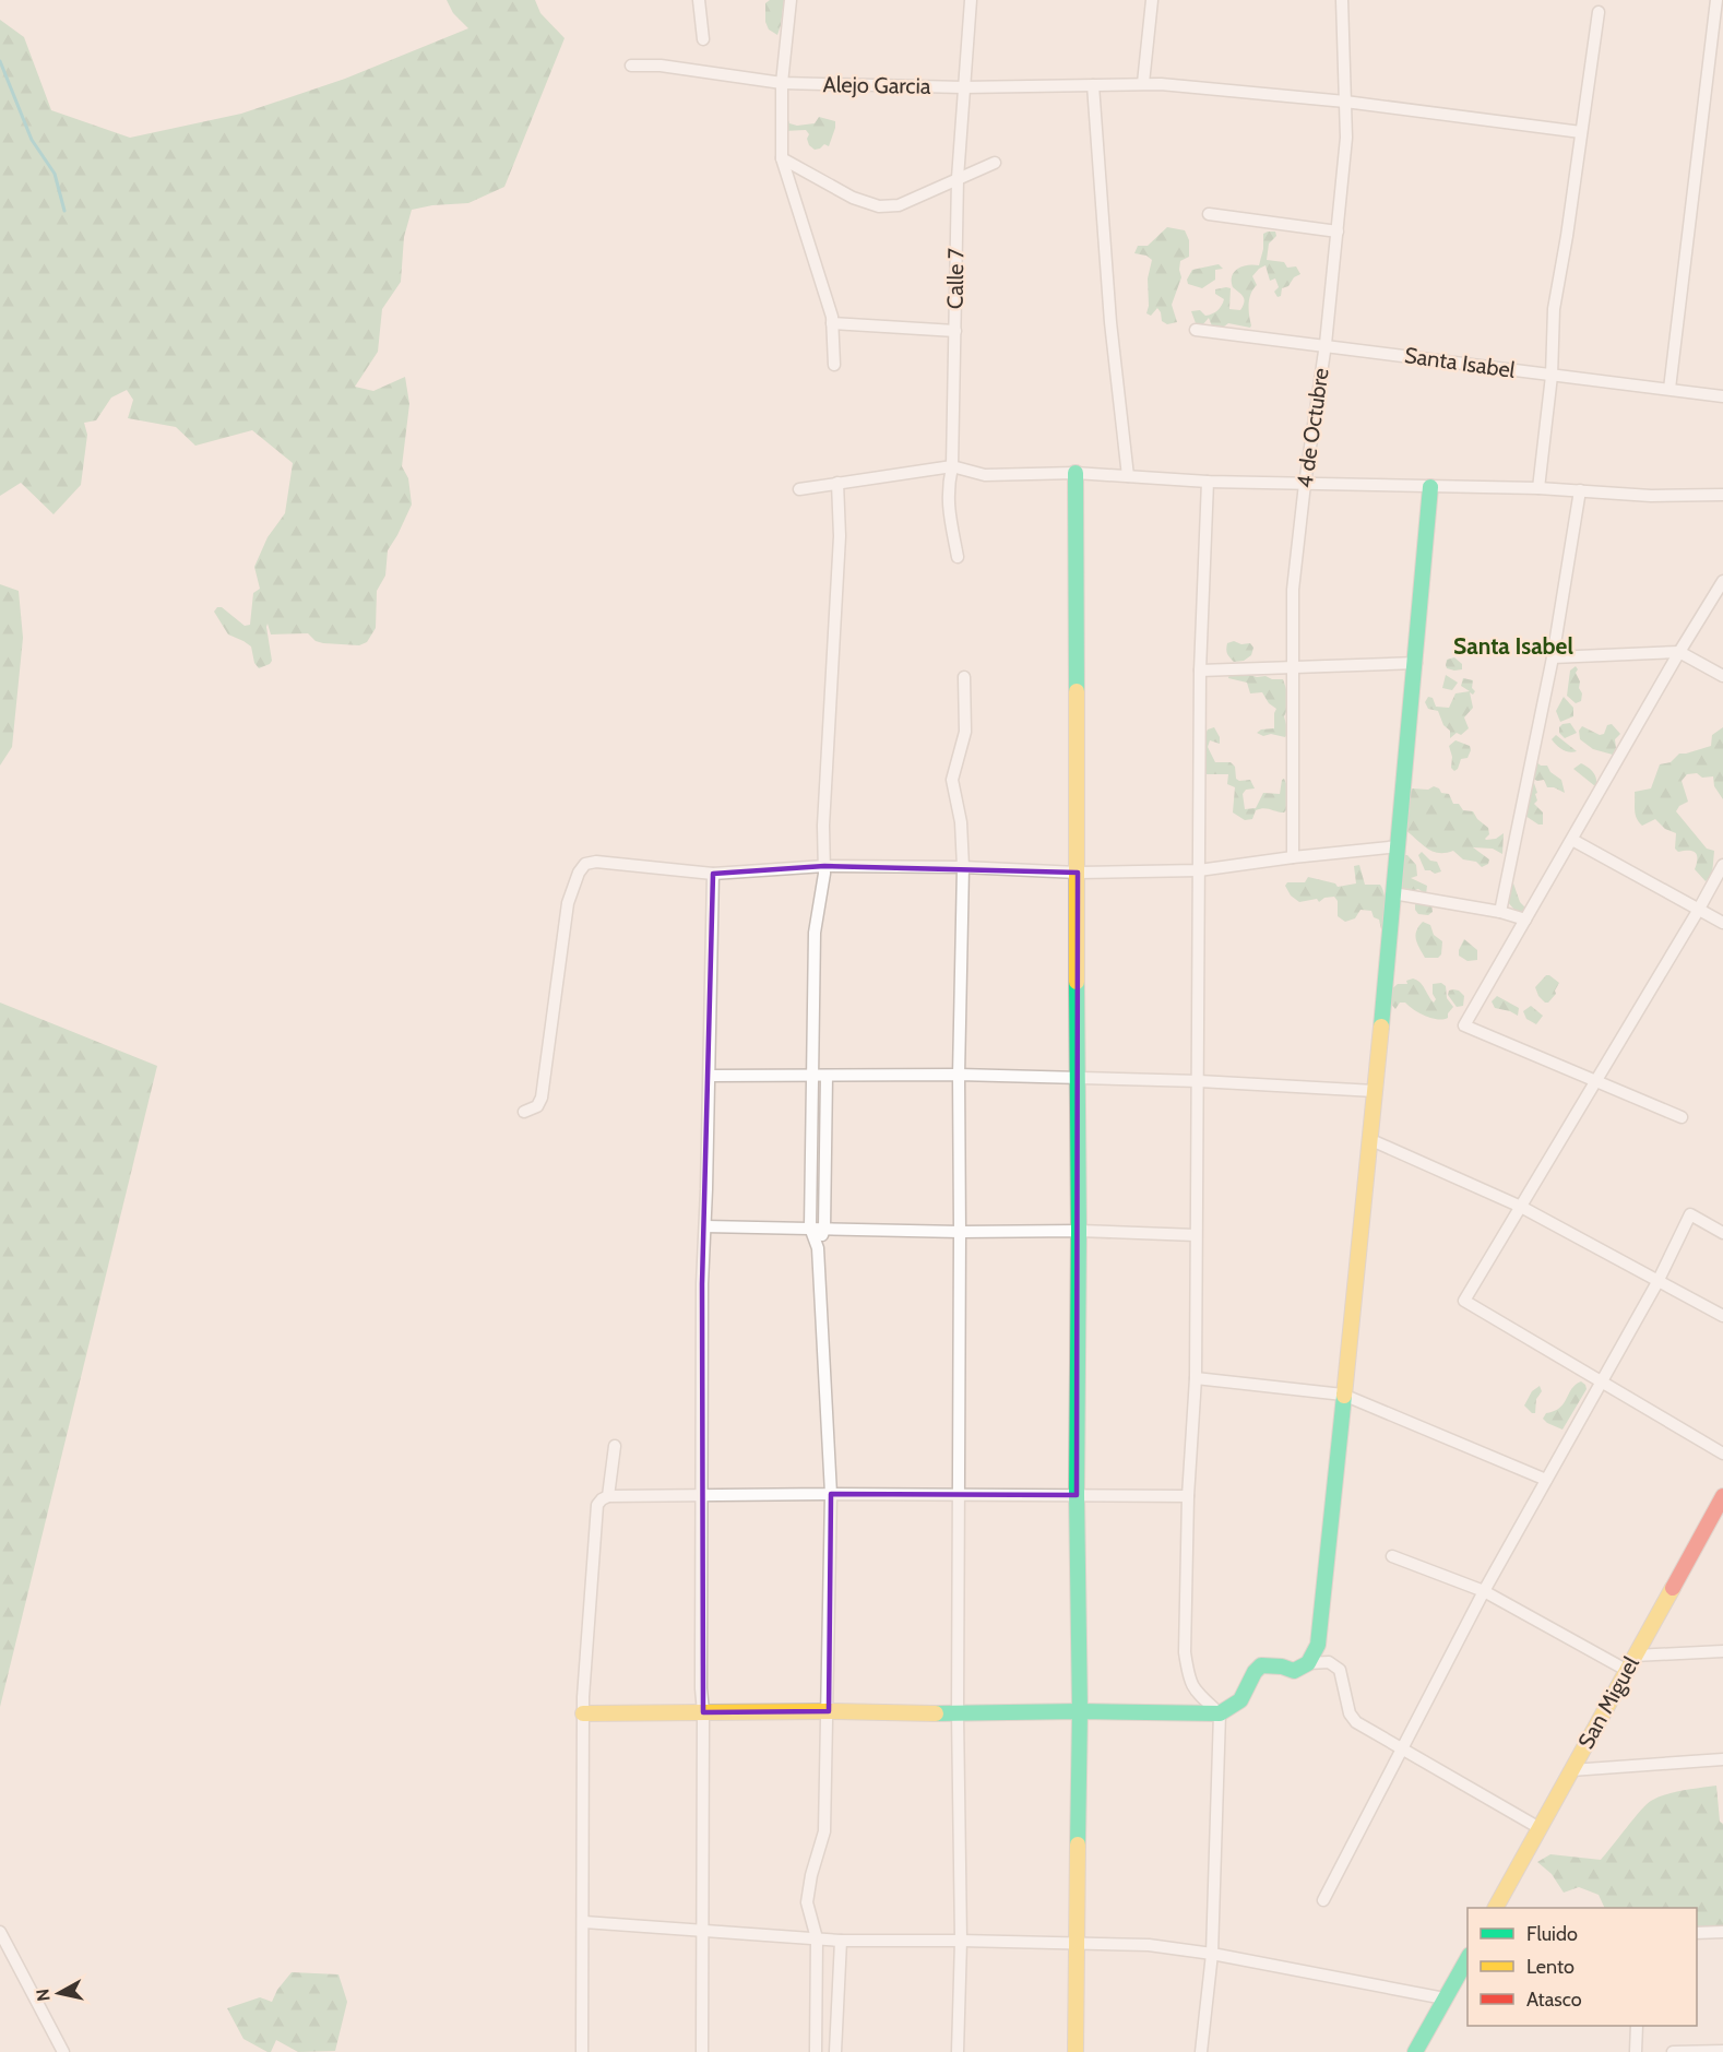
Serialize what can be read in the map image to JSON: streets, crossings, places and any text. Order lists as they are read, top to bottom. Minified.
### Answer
{"streets":{"street":["Alejo Garcia","Calle 7","Santa Isabel","4 de Octubre","San Miguel"]},"crossings":[["Alejo Garcia","Calle 7"],["Alejo Garcia","4 de Octubre"],["Santa Isabel","4 de Octubre"]],"districts":["Santa Isabel"],"legend":["Fluido","Lento","Atasco"],"north":"left"}
